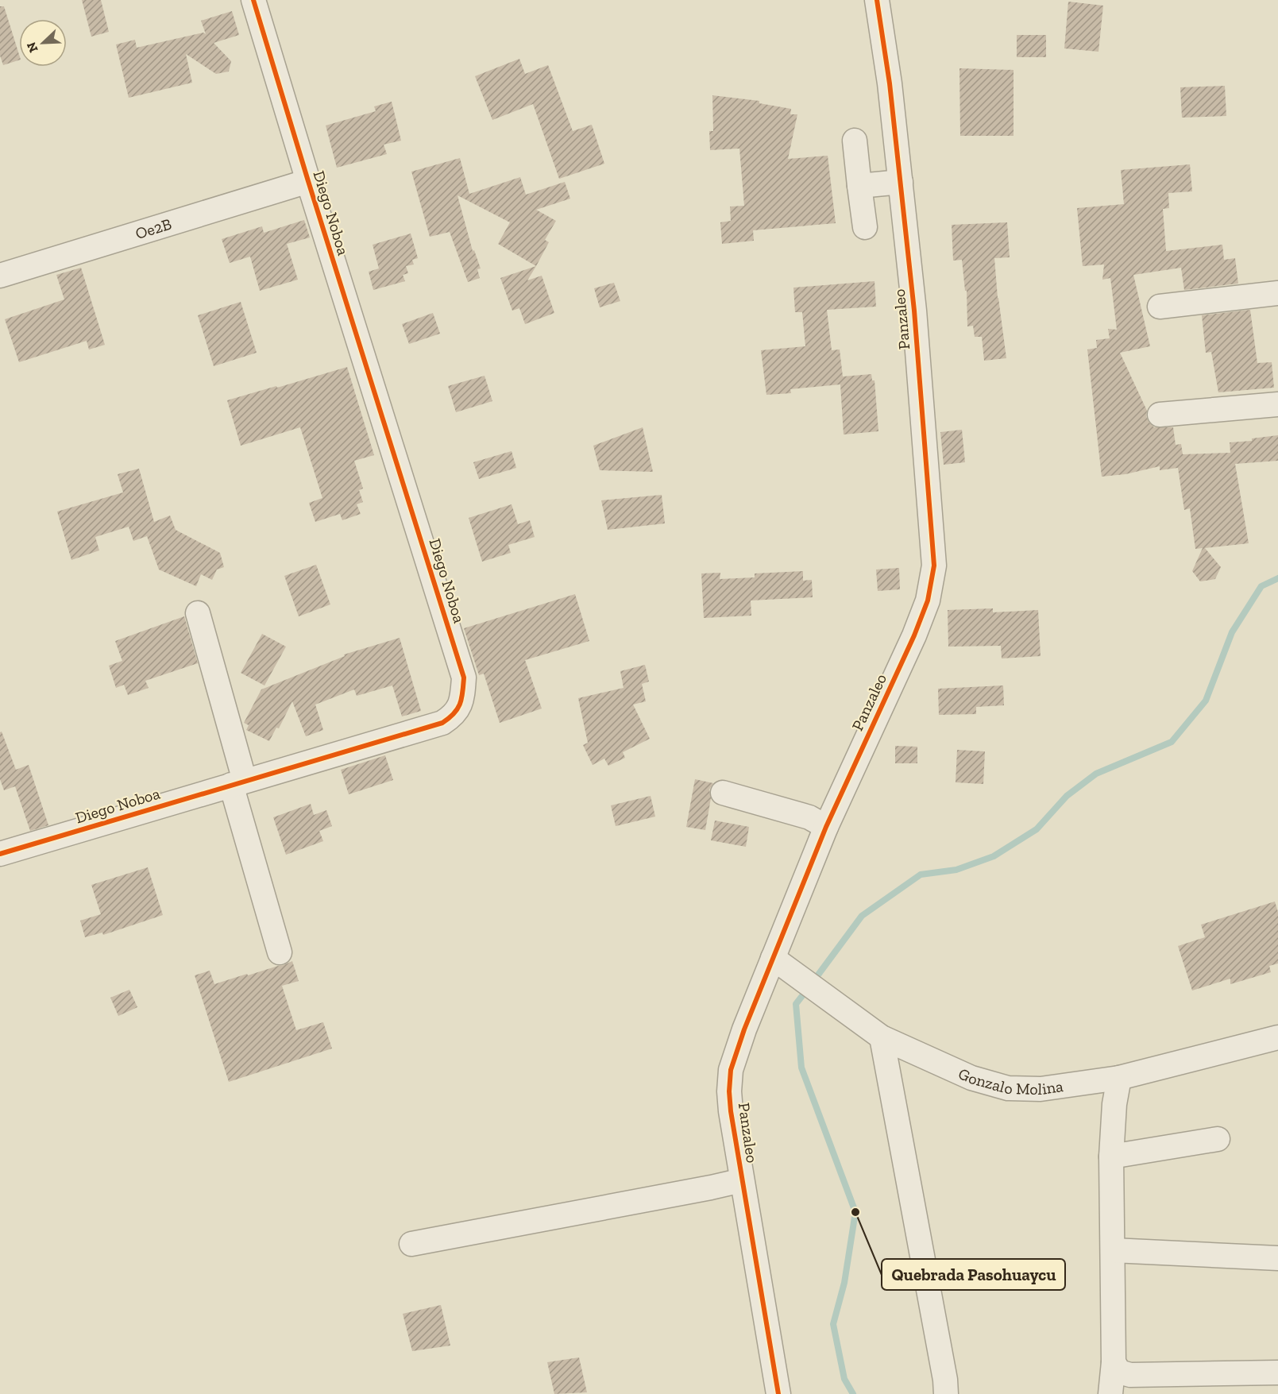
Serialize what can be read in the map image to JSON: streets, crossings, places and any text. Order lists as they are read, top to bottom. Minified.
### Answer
{"streets":{"street":["Diego Noboa","Oe2B","Panzaleo","Gonzalo Molina"]},"crossings":[["Diego Noboa","Oe2B"],["Panzaleo","Gonzalo Molina"]],"places":["Quebrada Pasohuaycu"],"north":"bottom left"}
